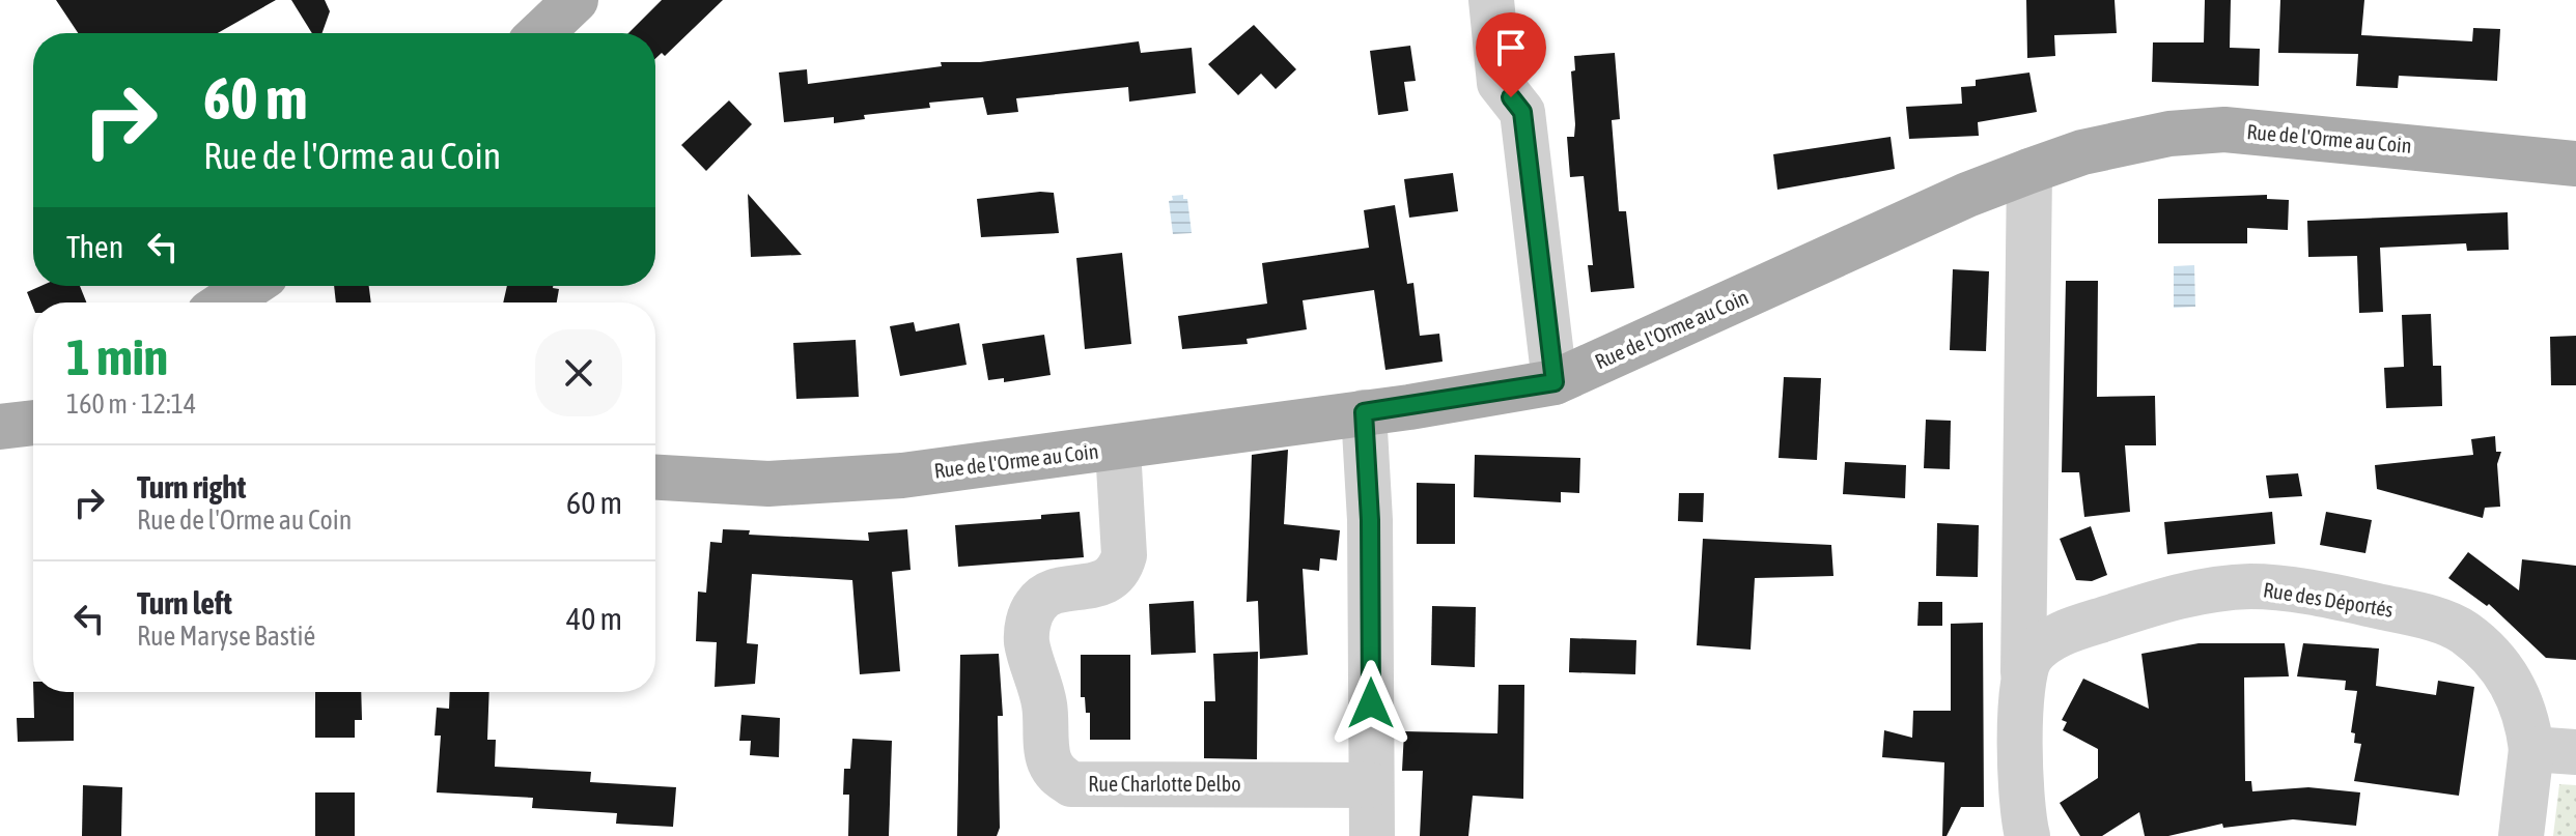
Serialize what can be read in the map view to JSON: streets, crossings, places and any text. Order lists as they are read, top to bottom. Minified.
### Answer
{"streets":{"main road":["Rue de l'Orme au Coin"],"street":["Rue des Déportés","Rue Charlotte Delbo"]},"crossings":[["Rue de l'Orme au Coin","Rue Charlotte Delbo"]],"page":{"turn":["60 m","Rue de l'Orme au Coin"],"then":"Then","heading":["1 min","160 m · 12:14"],"list":[{"name":"Turn right","note":"Rue de l'Orme au Coin","value":"60 m"},{"name":"Turn left","note":"Rue Maryse Bastié","value":"40 m"}]}}
